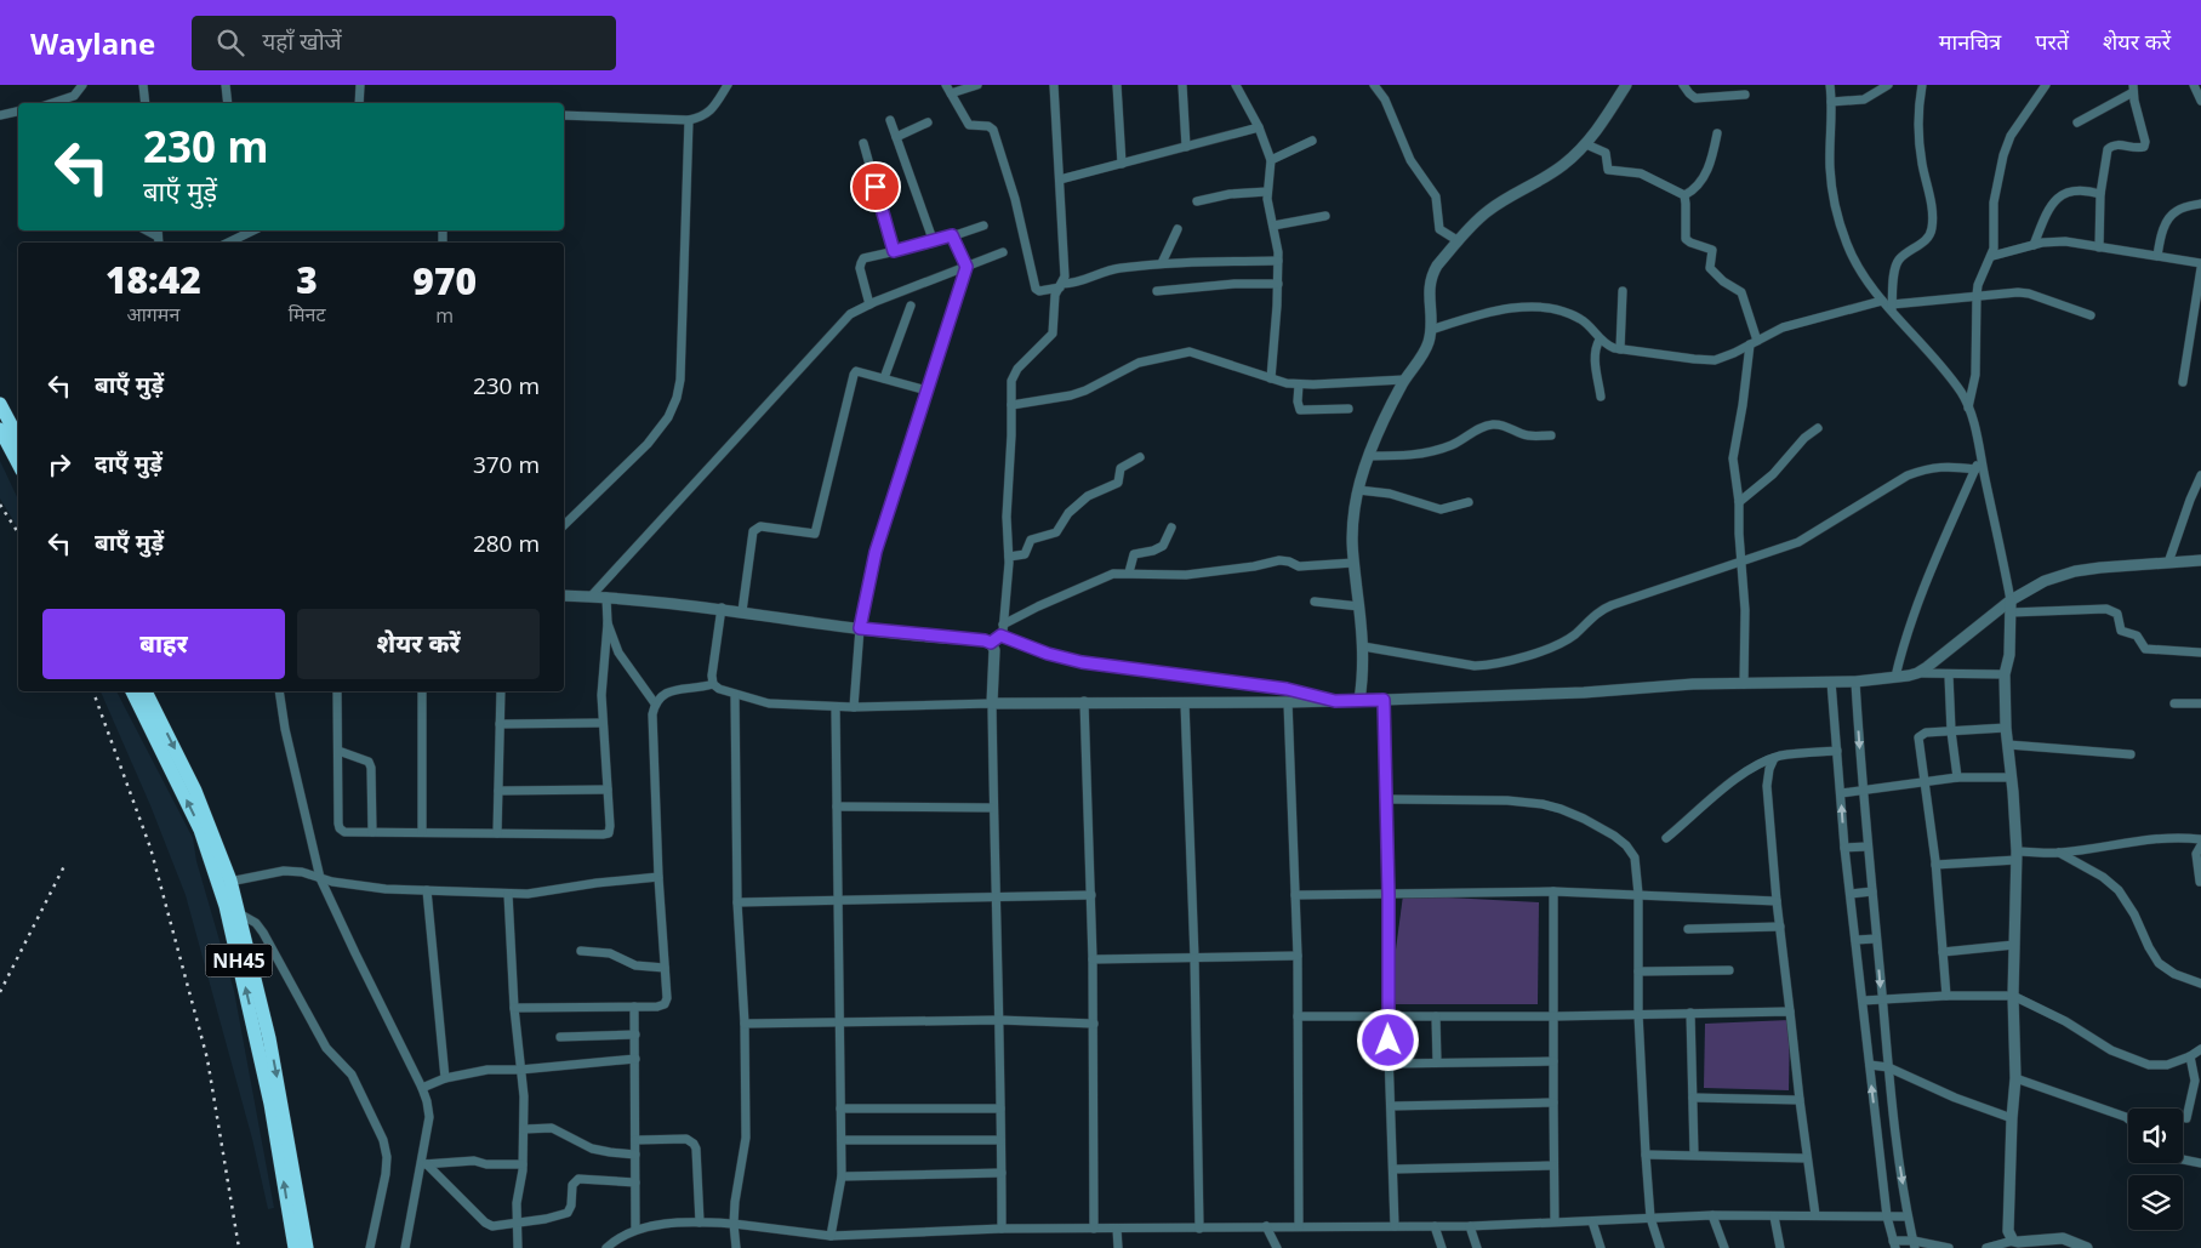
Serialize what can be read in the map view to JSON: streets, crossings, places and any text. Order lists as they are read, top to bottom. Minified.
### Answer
{"streets":{"highway":["NH45"]},"page":{"header":"Waylane","search":"यहाँ खोजें","nav":["मानचित्र","परतें","शेयर करें"],"turn":["230 m","बाएँ मुड़ें"],"eta":["18:42","आगमन","3","मिनट","970","m"],"list":[{"name":"बाएँ मुड़ें","value":"230 m"},{"name":"दाएँ मुड़ें","value":"370 m"},{"name":"बाएँ मुड़ें","value":"280 m"}],"buttons":["बाहर","शेयर करें"]}}
